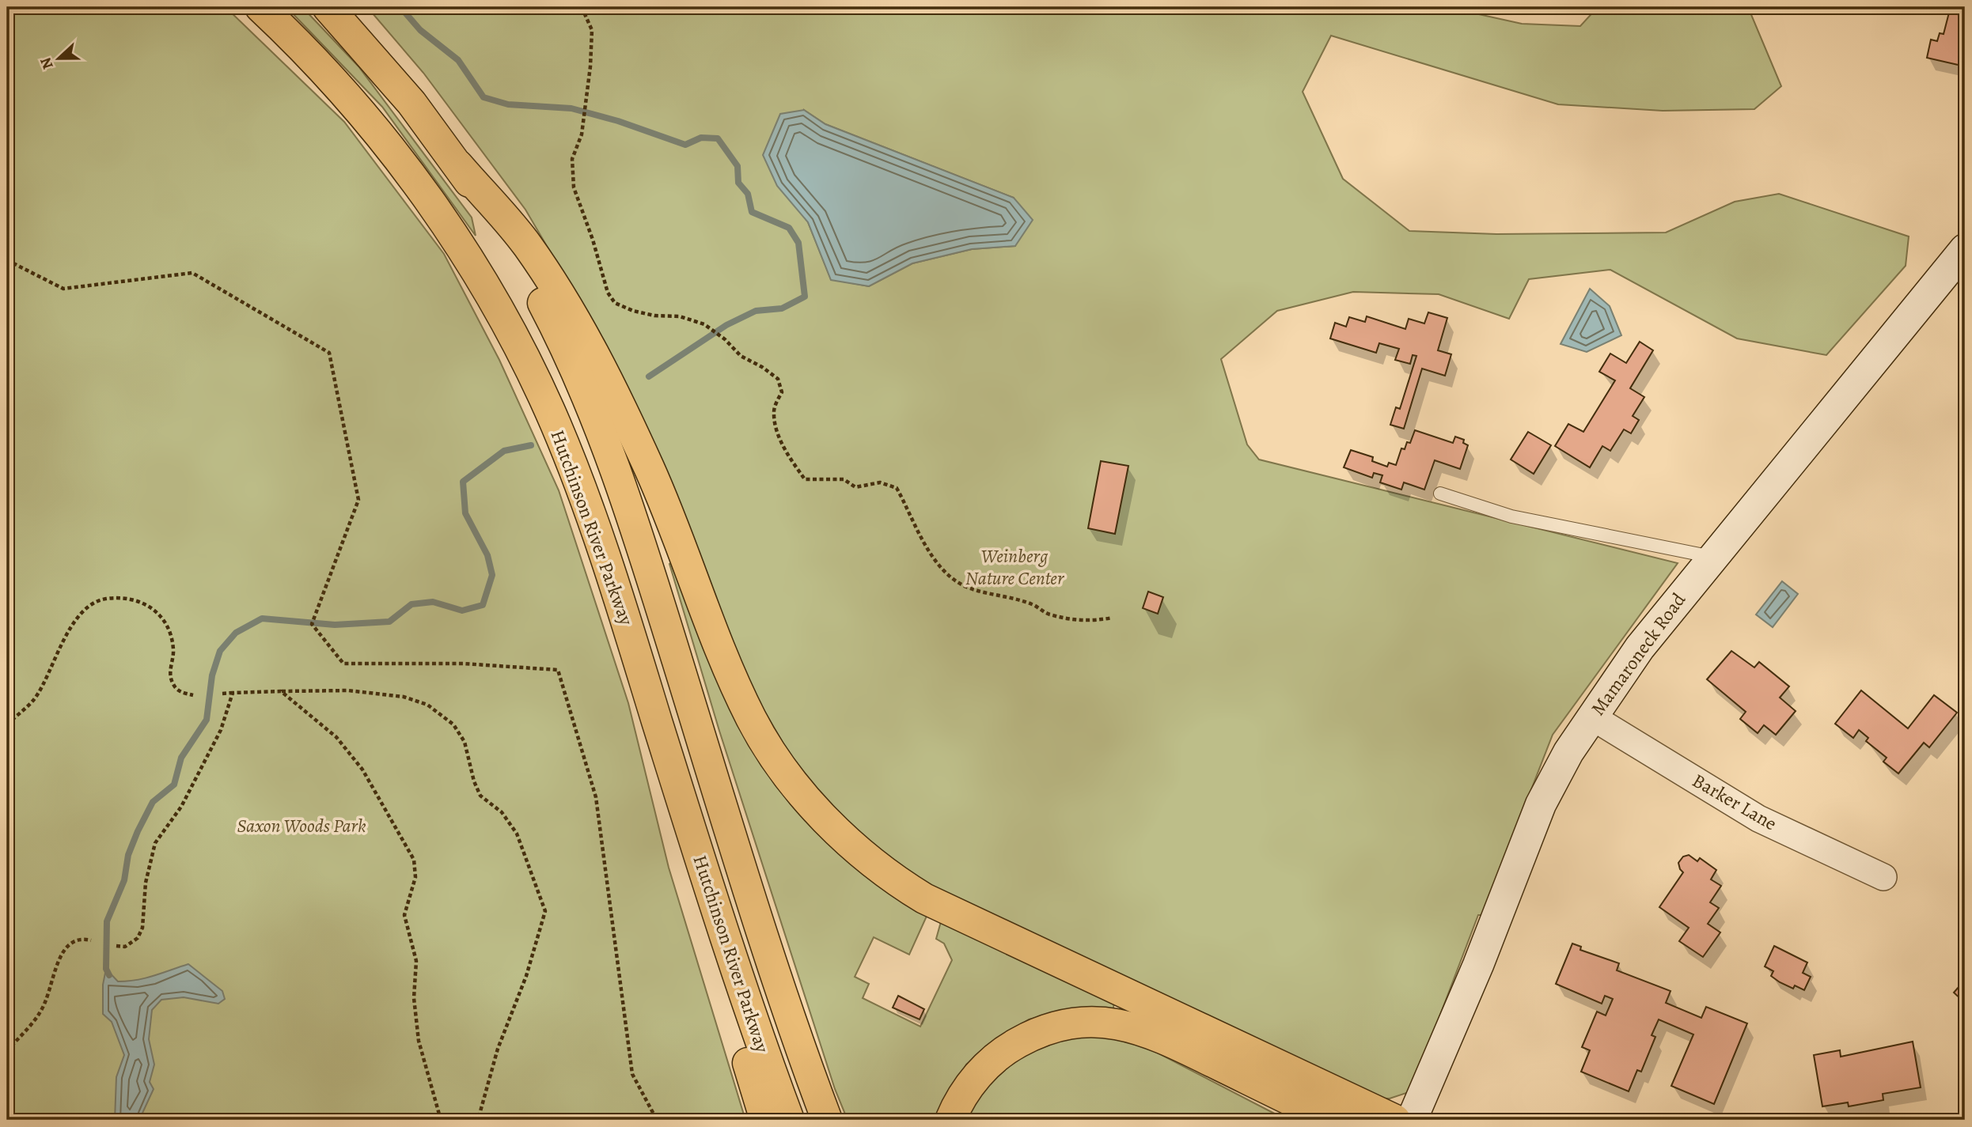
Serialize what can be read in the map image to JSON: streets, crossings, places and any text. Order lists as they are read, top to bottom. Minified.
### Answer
{"streets":{"highway":["Hutchinson River Parkway"],"street":["Mamaroneck Road","Barker Lane"]},"crossings":[["Mamaroneck Road","Barker Lane"]],"parks":["Weinberg Nature Center","Saxon Woods Park"],"north":"left"}
